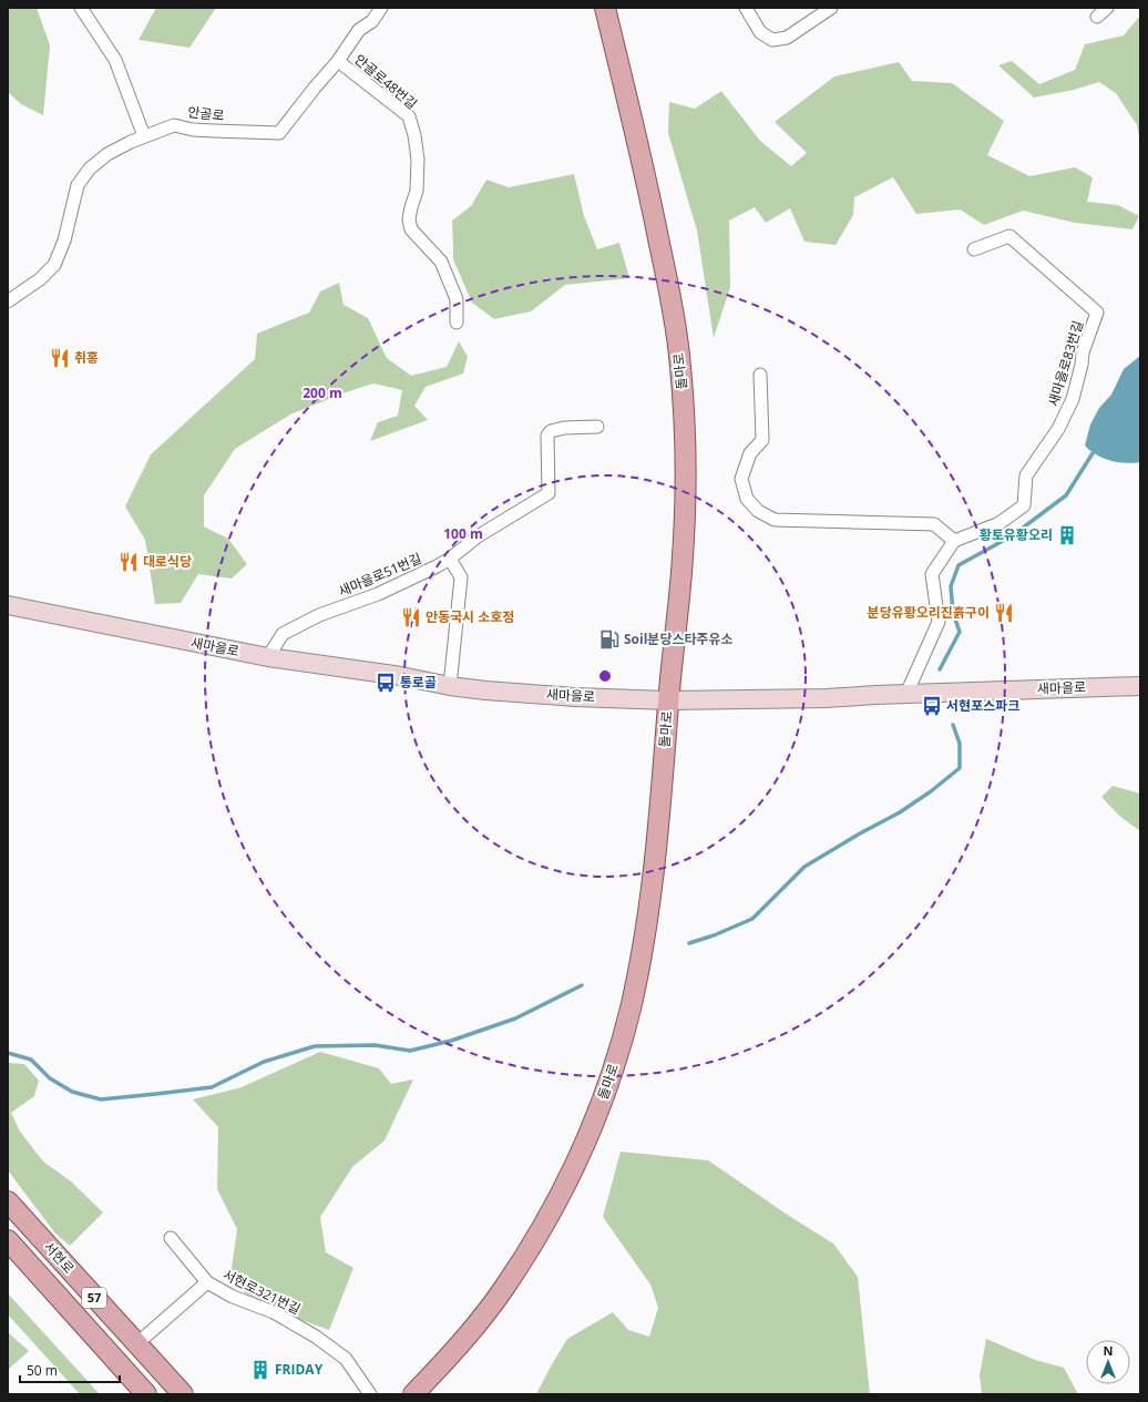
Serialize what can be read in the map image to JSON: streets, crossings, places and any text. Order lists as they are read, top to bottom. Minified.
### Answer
{"streets":{"main road":["돌마로","서현로","57"],"street":["안골로48번길","안골로","새마을로83번길","새마을로51번길","새마을로","서현로321번길"]},"crossings":[["안골로48번길","안골로"],["돌마로","새마을로"],["새마을로51번길","새마을로"],["서현로","서현로321번길"]],"places":{"restaurant":["취홍","대로식당","분당유황오리진흙구이","안동국시 소호정"],"building":["황토유황오리","FRIDAY"],"fuel station":["Soil분당스타주유소"],"bus stop":["통로골","서현포스파크"]},"scale_bar":"50 m","north":"top","rings":["200 m","100 m"]}
